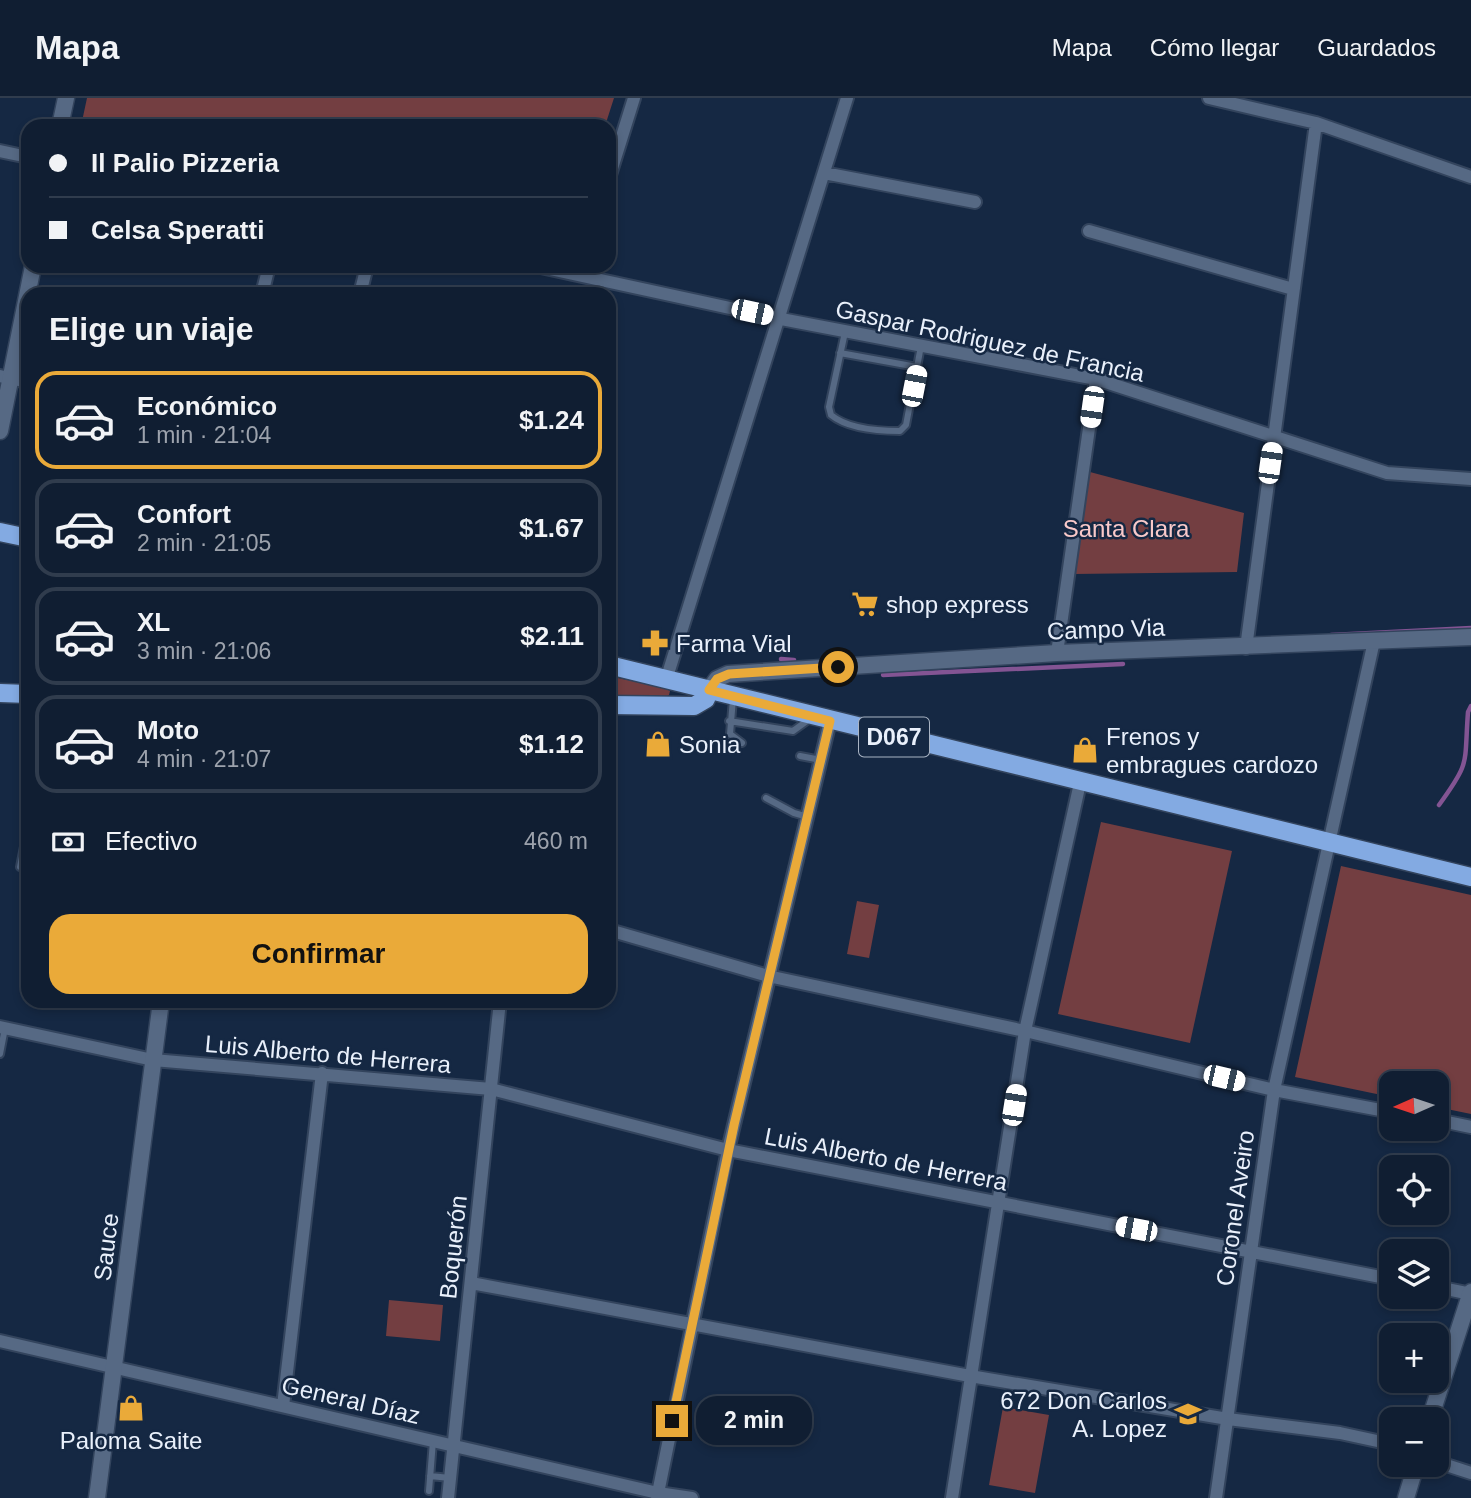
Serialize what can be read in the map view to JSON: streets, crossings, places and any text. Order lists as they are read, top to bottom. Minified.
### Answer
{"streets":{"main road":["D067"],"street":["Gaspar Rodriguez de Francia","Campo Via","Luis Alberto de Herrera","Coronel Aveiro","Sauce","Boquerón","General Díaz"]},"crossings":[["Campo Via","D067"],["Campo Via","Coronel Aveiro"],["D067","Coronel Aveiro"],["Luis Alberto de Herrera","Coronel Aveiro"],["Luis Alberto de Herrera","Sauce"],["Luis Alberto de Herrera","Boquerón"],["Sauce","General Díaz"],["Boquerón","General Díaz"]],"parks":["Santa Clara"],"places":{"supermarket":["shop express"],"pharmacy":["Farma Vial"],"shop":["Sonia","Frenos y embragues cardozo","Paloma Saite"],"school or university":["672 Don Carlos A. Lopez"]},"north":"left","page":{"header":"Mapa","nav":["Mapa","Cómo llegar","Guardados"],"banner":["Il Palio Pizzeria","Celsa Speratti"],"heading":"Elige un viaje","list":[{"name":"Económico","note":"1 min · 21:04","value":"$1.24"},{"name":"Confort","note":"2 min · 21:05","value":"$1.67"},{"name":"XL","note":"3 min · 21:06","value":"$2.11"},{"name":"Moto","note":"4 min · 21:07","value":"$1.12"}],"pay":["Efectivo","460 m"],"buttons":"Confirmar","map_buttons":["+","−"],"bubble":"2 min"}}
